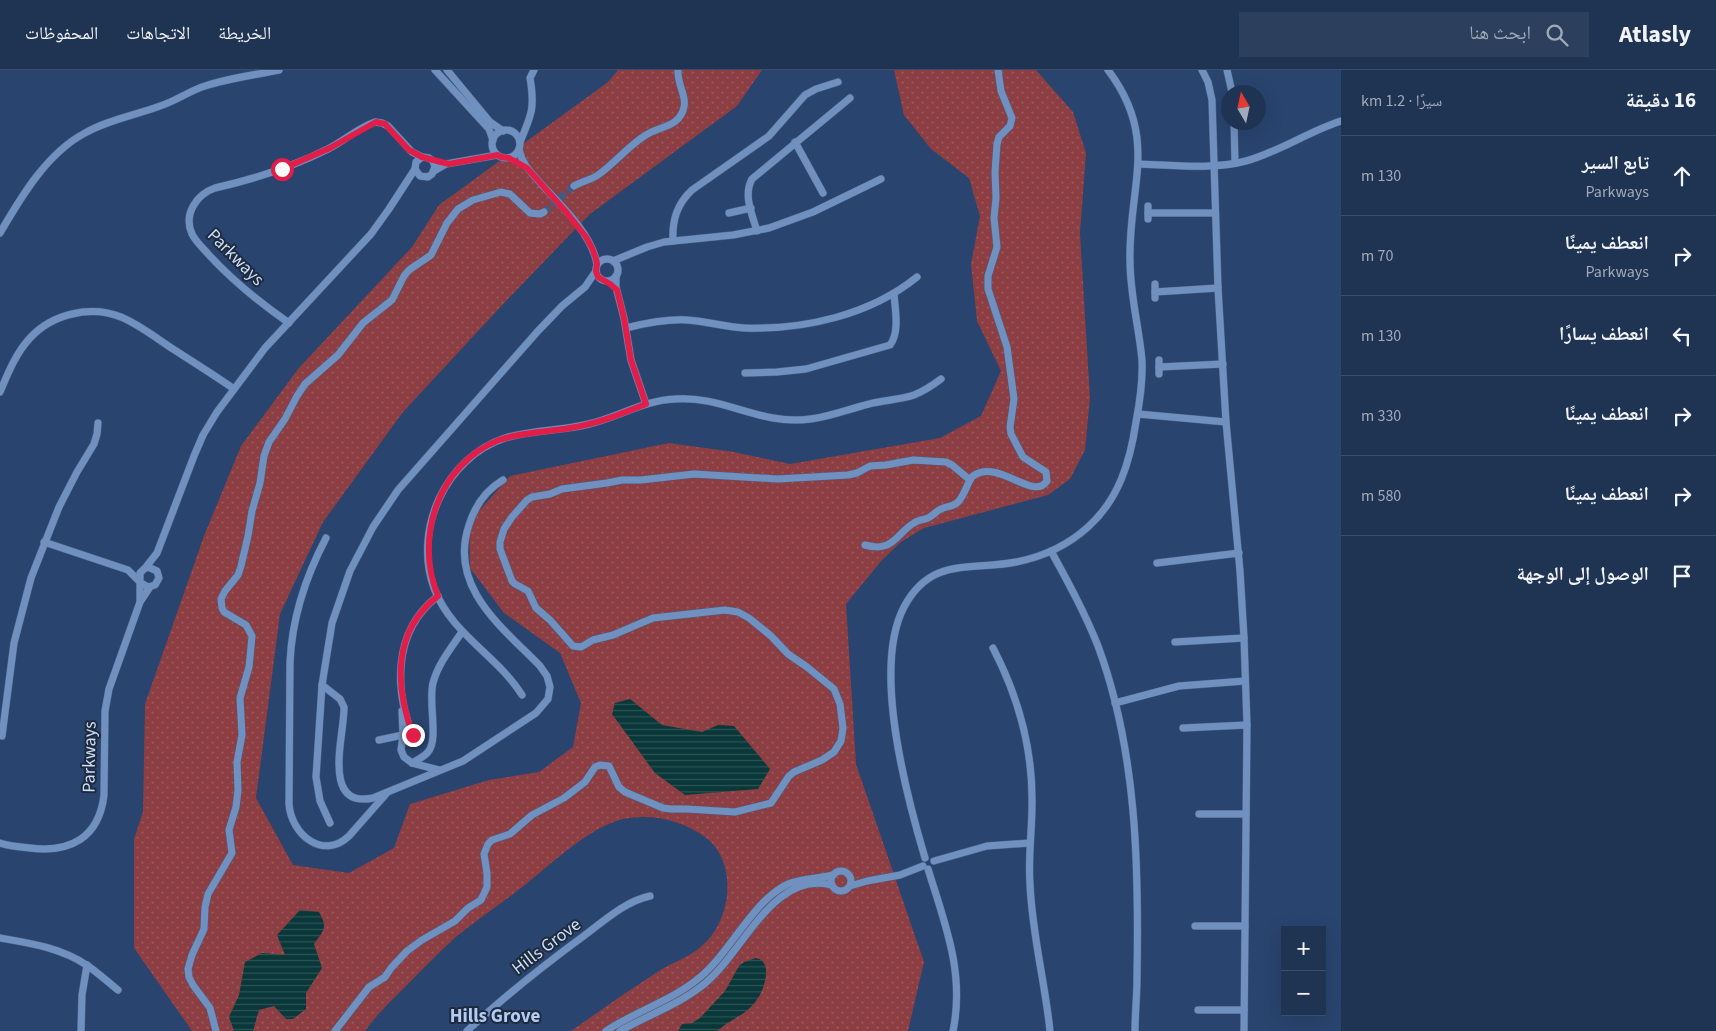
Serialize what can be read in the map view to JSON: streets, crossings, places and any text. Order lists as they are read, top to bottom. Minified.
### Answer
{"streets":{"street":["Parkways","Hills Grove"]},"districts":["Hills Grove"],"north":"top","page":{"header":"Atlasly","search":"ابحث هنا","nav":["الخريطة","الاتجاهات","المحفوظات"],"heading":["16 دقيقة","سيرًا · 1.2 km"],"list":[["تابع السير","Parkways","130 m"],["انعطف يمينًا","Parkways","70 m"],["انعطف يسارًا","130 m"],["انعطف يمينًا","330 m"],["انعطف يمينًا","580 m"],"الوصول إلى الوجهة"],"map_buttons":["+","−"]}}
